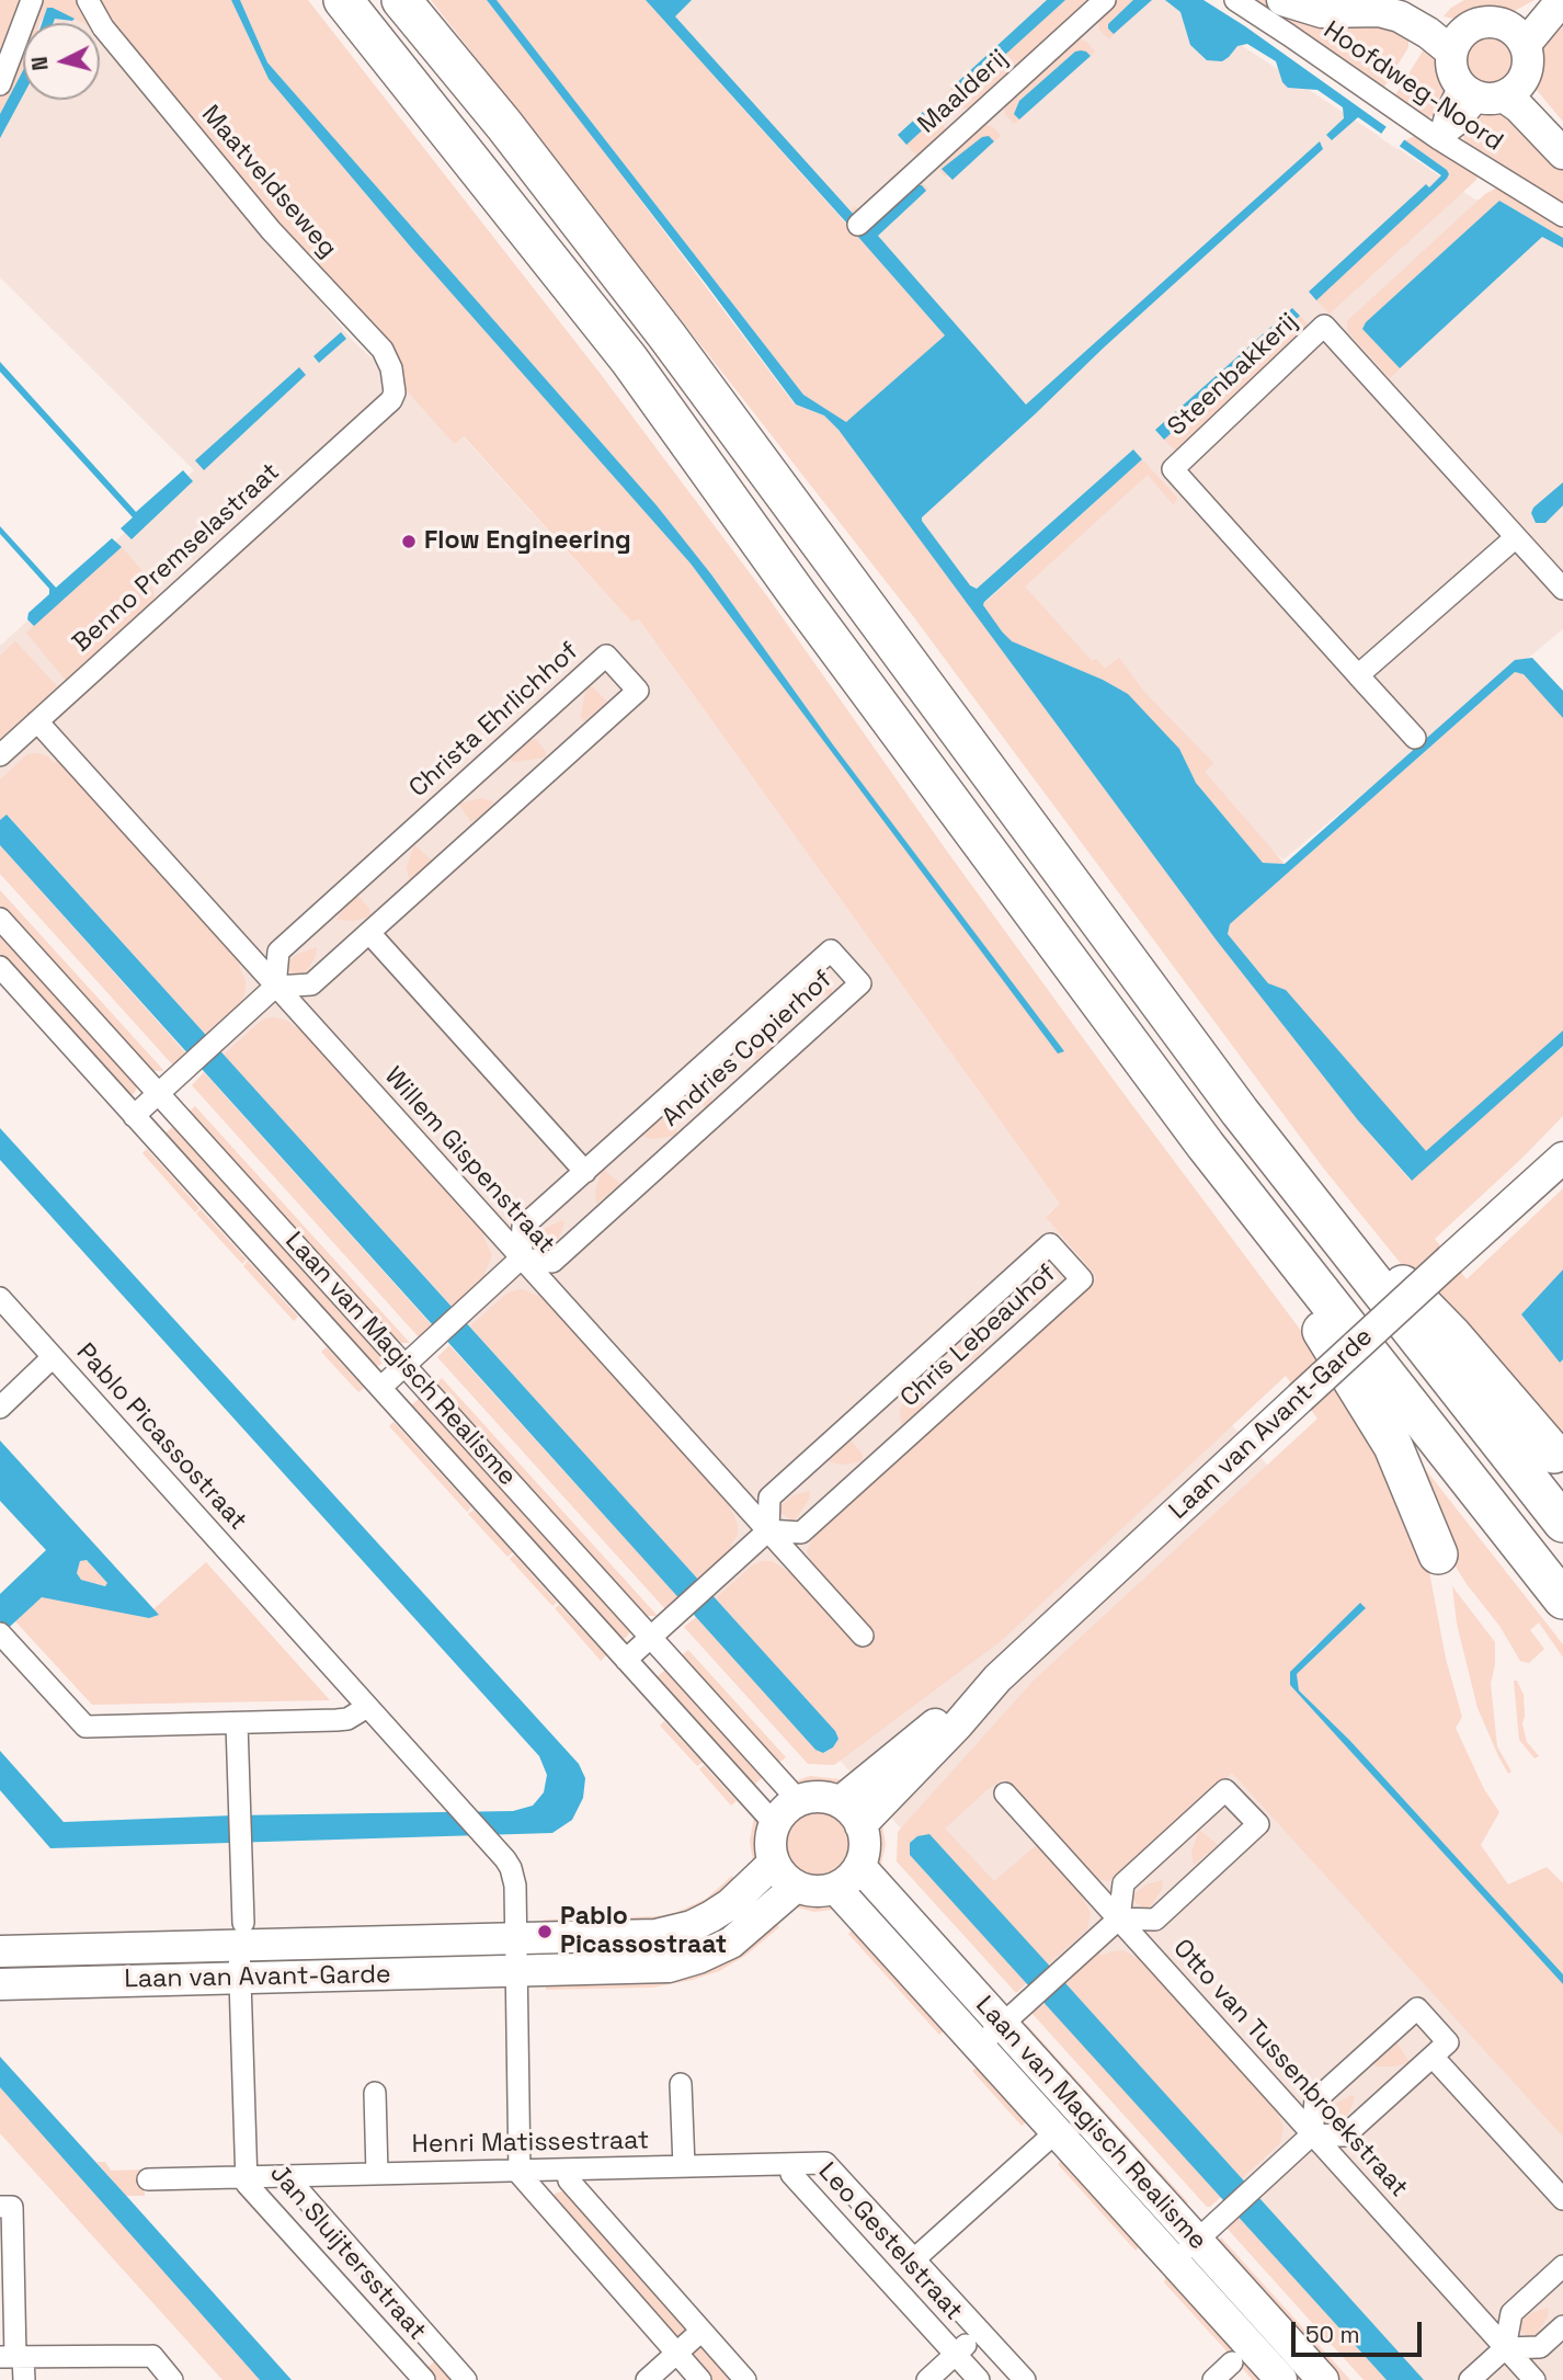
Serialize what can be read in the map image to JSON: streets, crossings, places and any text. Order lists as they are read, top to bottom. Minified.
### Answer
{"streets":{"main road":["Laan van Magisch Realisme","Laan van Avant-Garde"],"street":["Hoofdweg-Noord","Maalderij","Maatveldseweg","Steenbakkerij","Benno Premselastraat","Christa Ehrlichhof","Andries Copierhof","Willem Gispenstraat","Chris Lebeauhof","Pablo Picassostraat","Otto van Tussenbroekstraat","Henri Matissestraat","Leo Gestelstraat","Jan Sluijtersstraat"]},"crossings":[["Maatveldseweg","Benno Premselastraat"],["Benno Premselastraat","Willem Gispenstraat"],["Christa Ehrlichhof","Willem Gispenstraat"],["Andries Copierhof","Willem Gispenstraat"],["Willem Gispenstraat","Chris Lebeauhof"],["Laan van Magisch Realisme","Laan van Avant-Garde"],["Laan van Avant-Garde","Pablo Picassostraat"],["Laan van Avant-Garde","Jan Sluijtersstraat"],["Henri Matissestraat","Leo Gestelstraat"],["Henri Matissestraat","Jan Sluijtersstraat"]],"places":["Flow Engineering","Pablo Picassostraat"],"scale_bar":"50 m","north":"left"}
